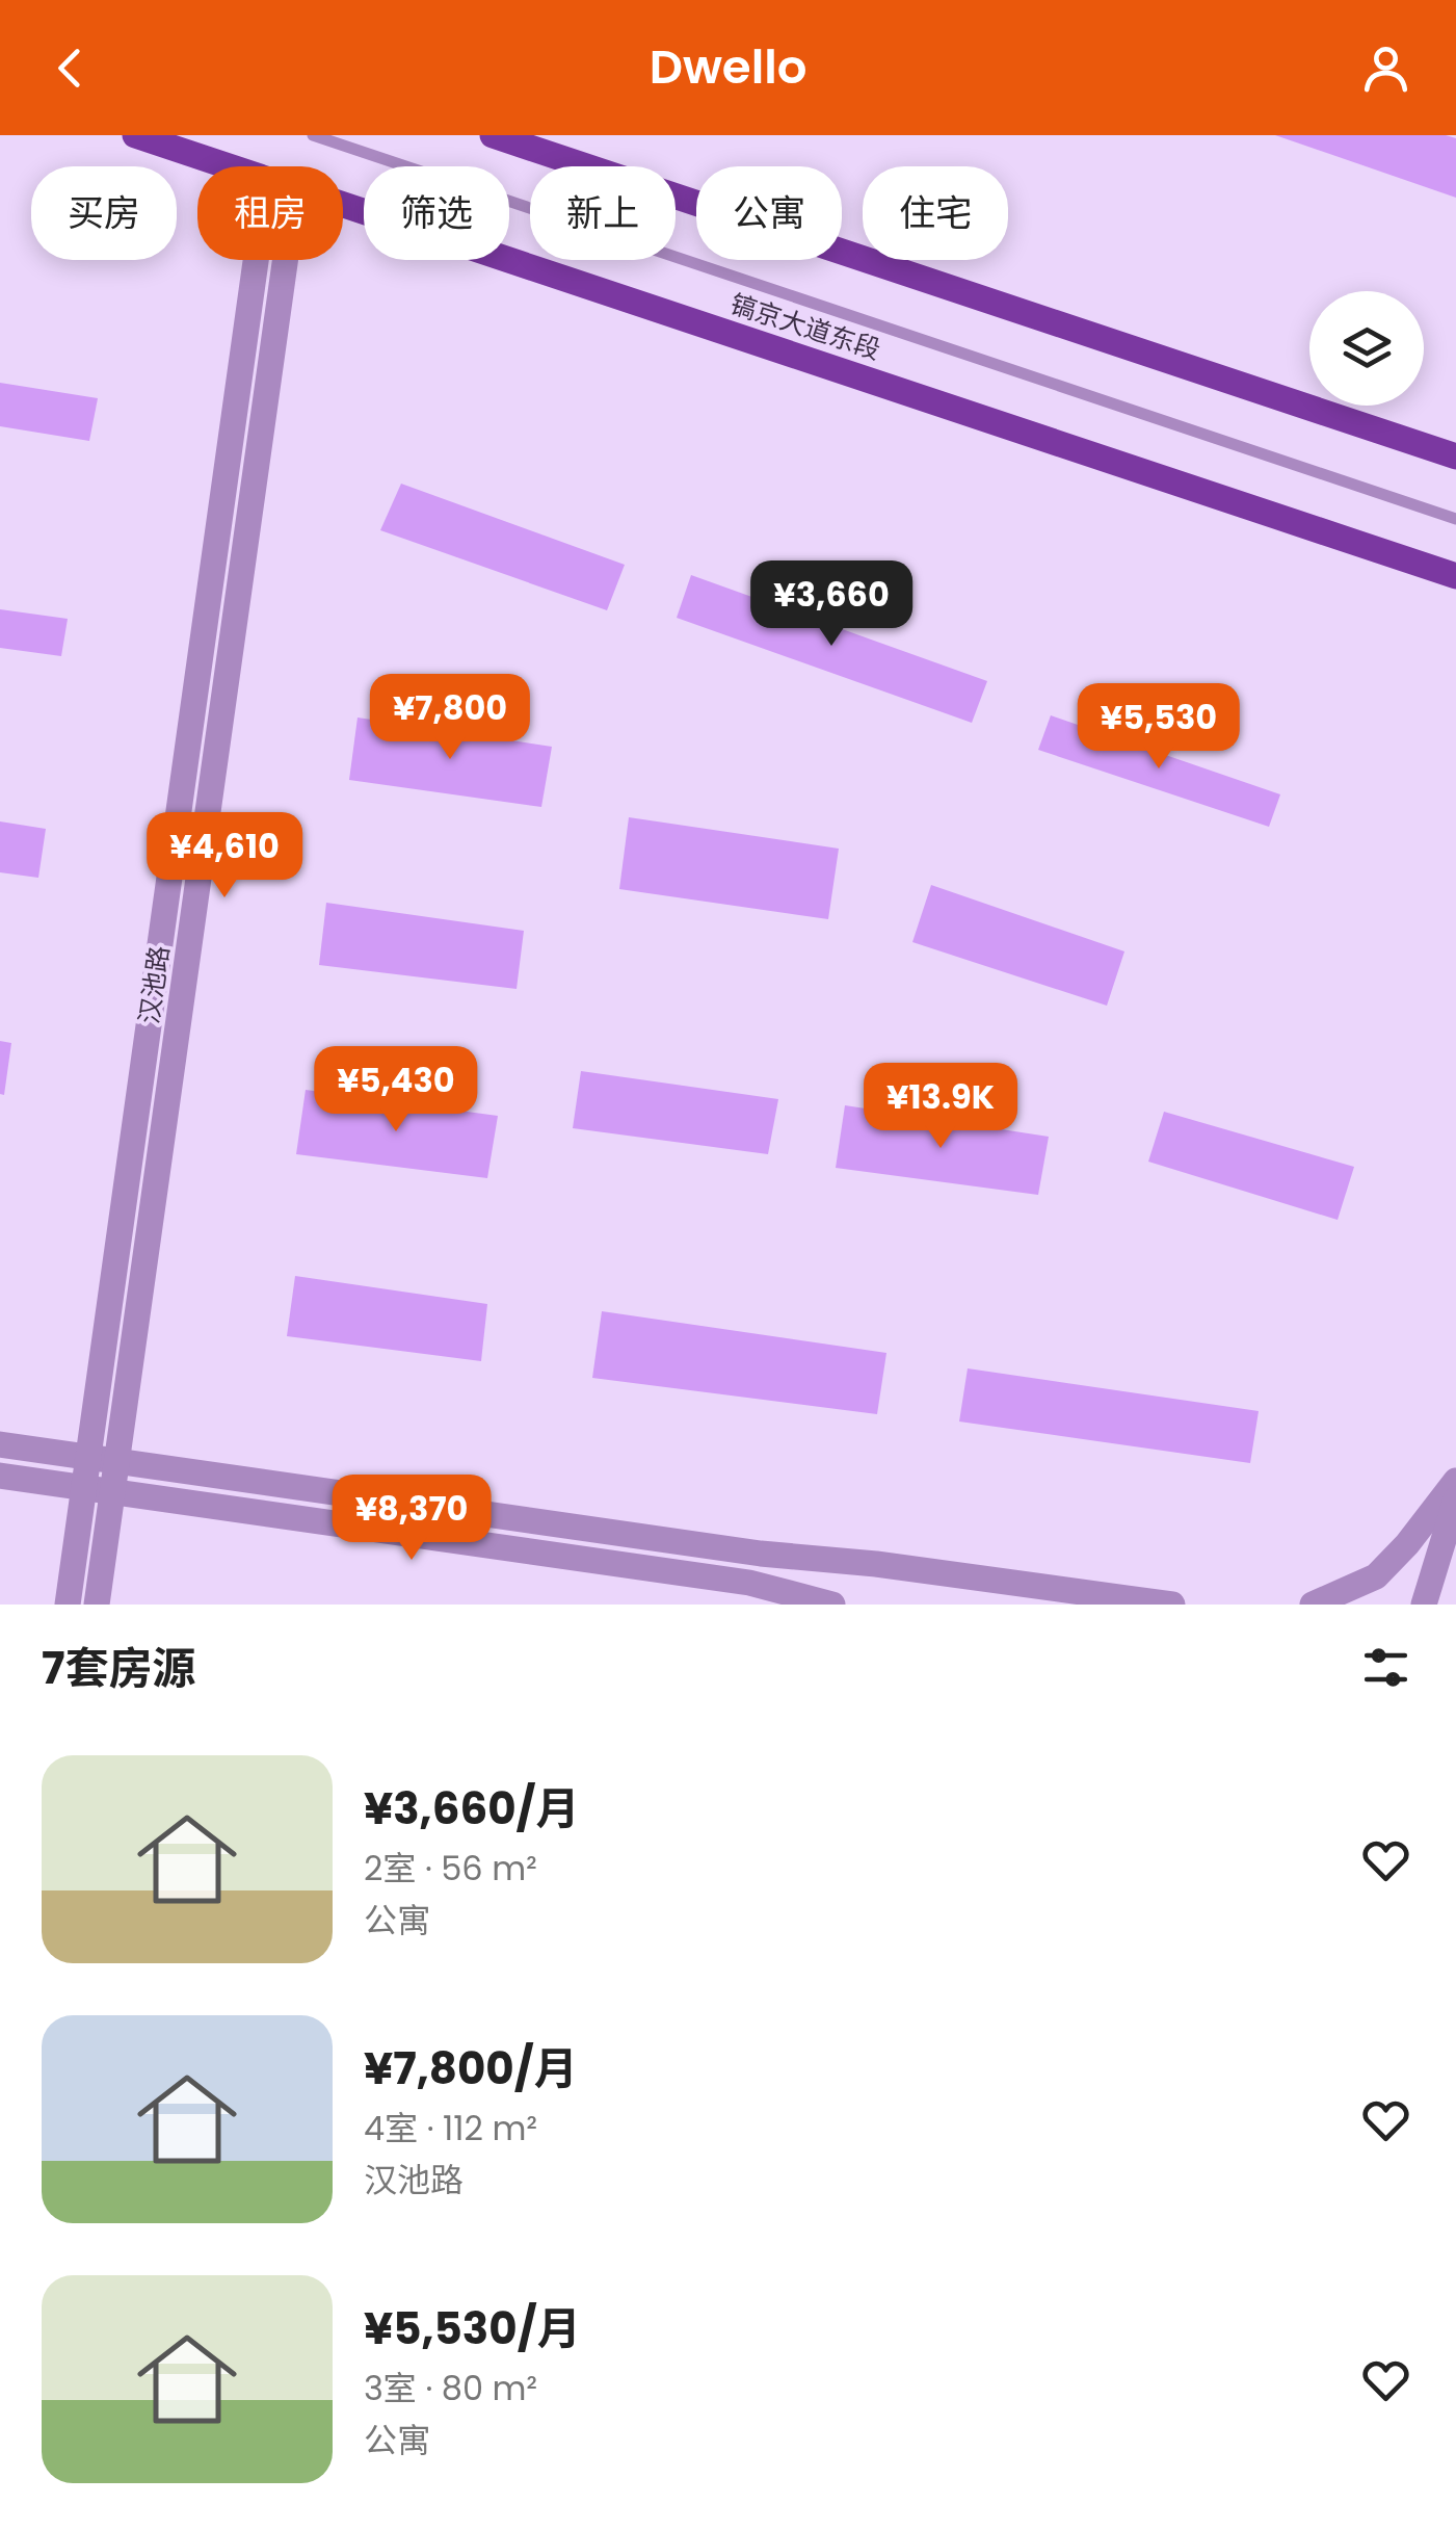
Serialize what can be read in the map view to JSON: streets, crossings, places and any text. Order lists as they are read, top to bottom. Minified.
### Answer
{"streets":{"main road":["镐京大道东段"],"street":["汉池路"]},"page":{"header":"Dwello","chip":["买房","租房","筛选","新上","公寓","住宅"],"price":["¥3,660","¥7,800","¥5,530","¥4,610","¥5,430","¥13.9K","¥8,370"],"heading":"7套房源","list":[{"name":"¥3,660/月","note":"2室 · 56 m² · 公寓"},{"name":"¥7,800/月","note":"4室 · 112 m² · 汉池路"},{"name":"¥5,530/月","note":"3室 · 80 m² · 公寓"}]}}
